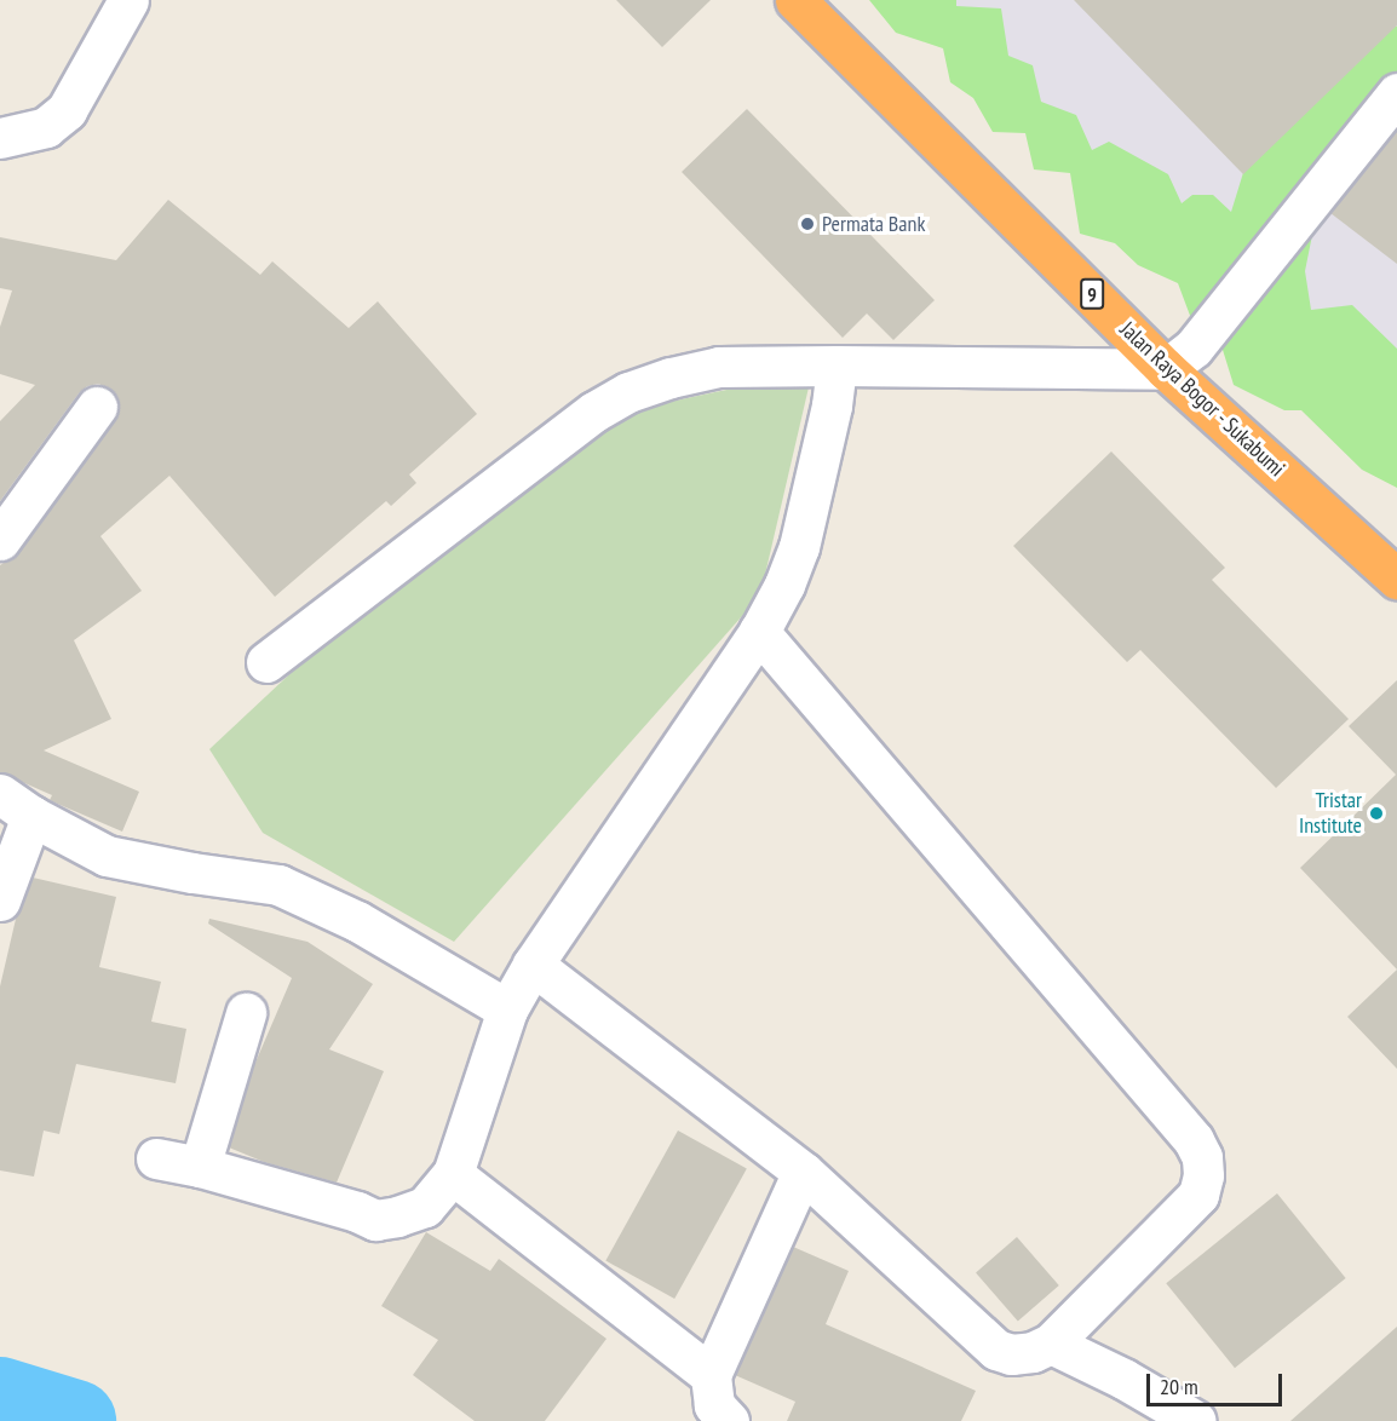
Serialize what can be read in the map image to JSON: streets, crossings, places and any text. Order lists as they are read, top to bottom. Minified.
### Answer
{"streets":{"highway":["9","Jalan Raya Bogor - Sukabumi"]},"places":["Permata Bank","Tristar Institute"],"scale_bar":"20 m"}
